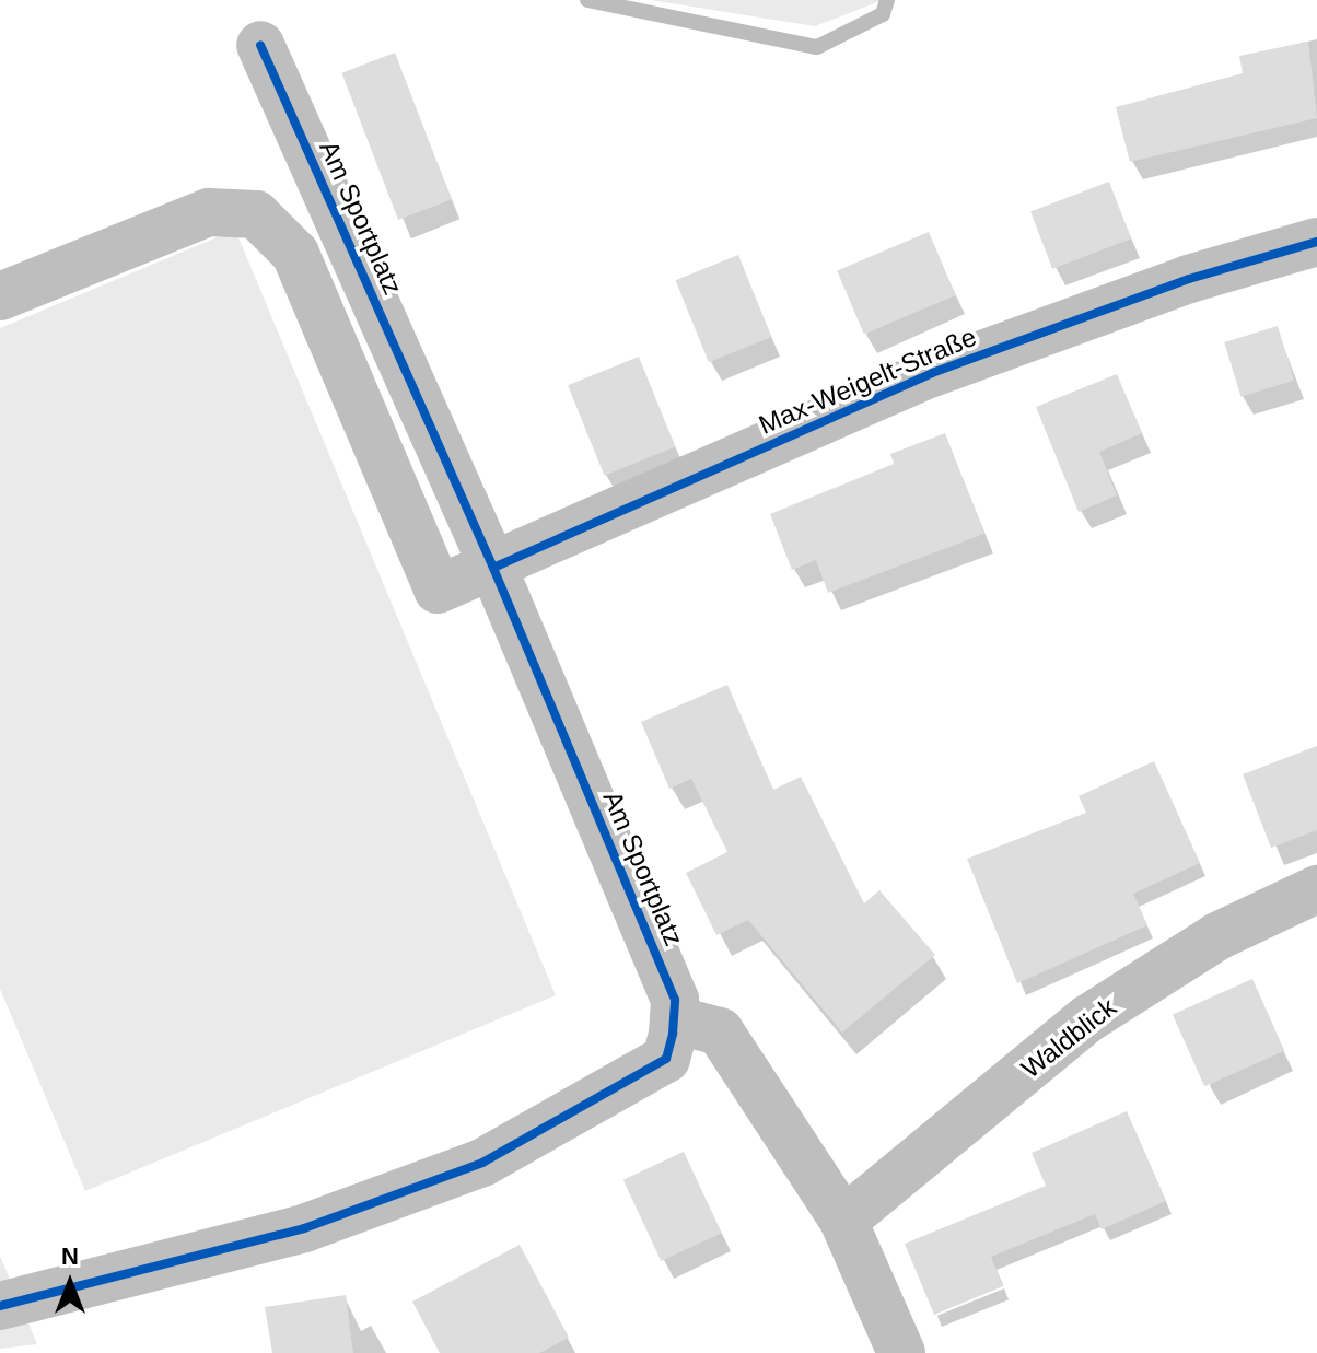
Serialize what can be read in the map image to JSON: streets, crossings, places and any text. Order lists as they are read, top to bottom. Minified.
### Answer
{"streets":{"street":["Am Sportplatz","Max-Weigelt-Straße","Waldblick"]},"crossings":[["Am Sportplatz","Max-Weigelt-Straße"]],"north":"top"}
